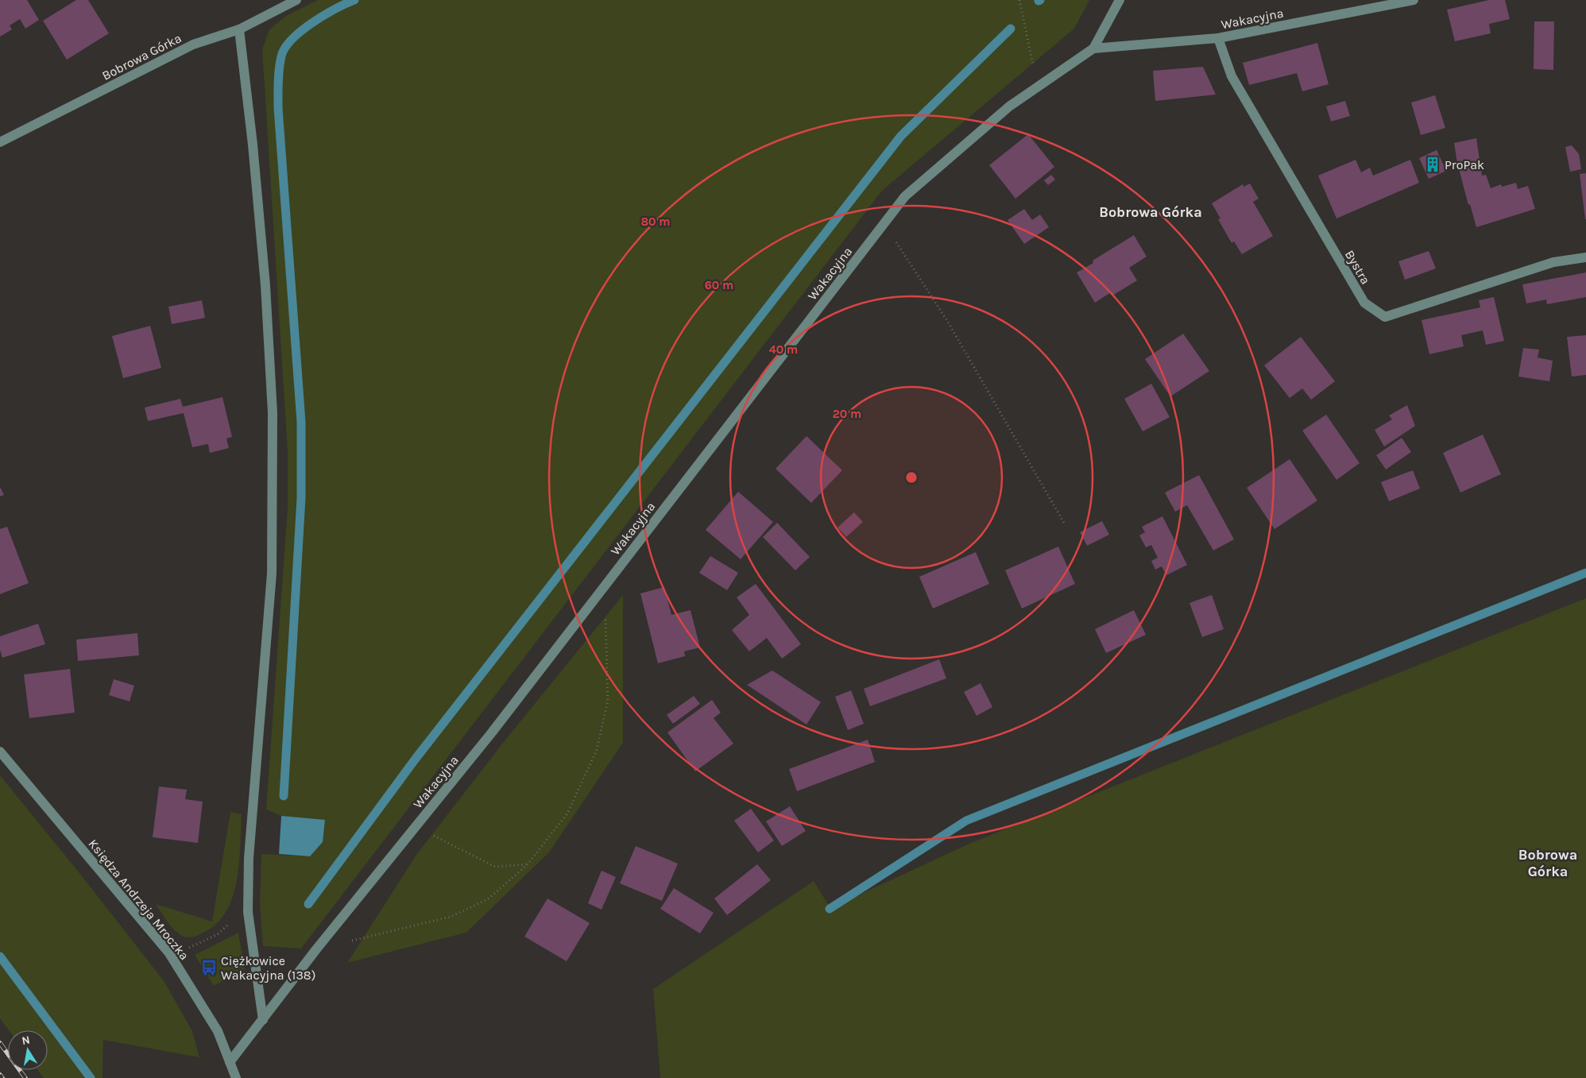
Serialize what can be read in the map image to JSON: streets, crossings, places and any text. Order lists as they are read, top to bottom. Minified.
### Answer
{"streets":{"street":["Wakacyjna","Bobrowa Górka","Bystra","Księdza Andrzeja Mroczka"]},"crossings":[["Wakacyjna","Bystra"],["Wakacyjna","Księdza Andrzeja Mroczka"]],"districts":["Bobrowa Górka","Bobrowa Górka"],"places":{"building":["ProPak"],"bus stop":["Ciężkowice Wakacyjna (138)"]},"north":"top","rings":["80 m","60 m","40 m","20 m"]}
